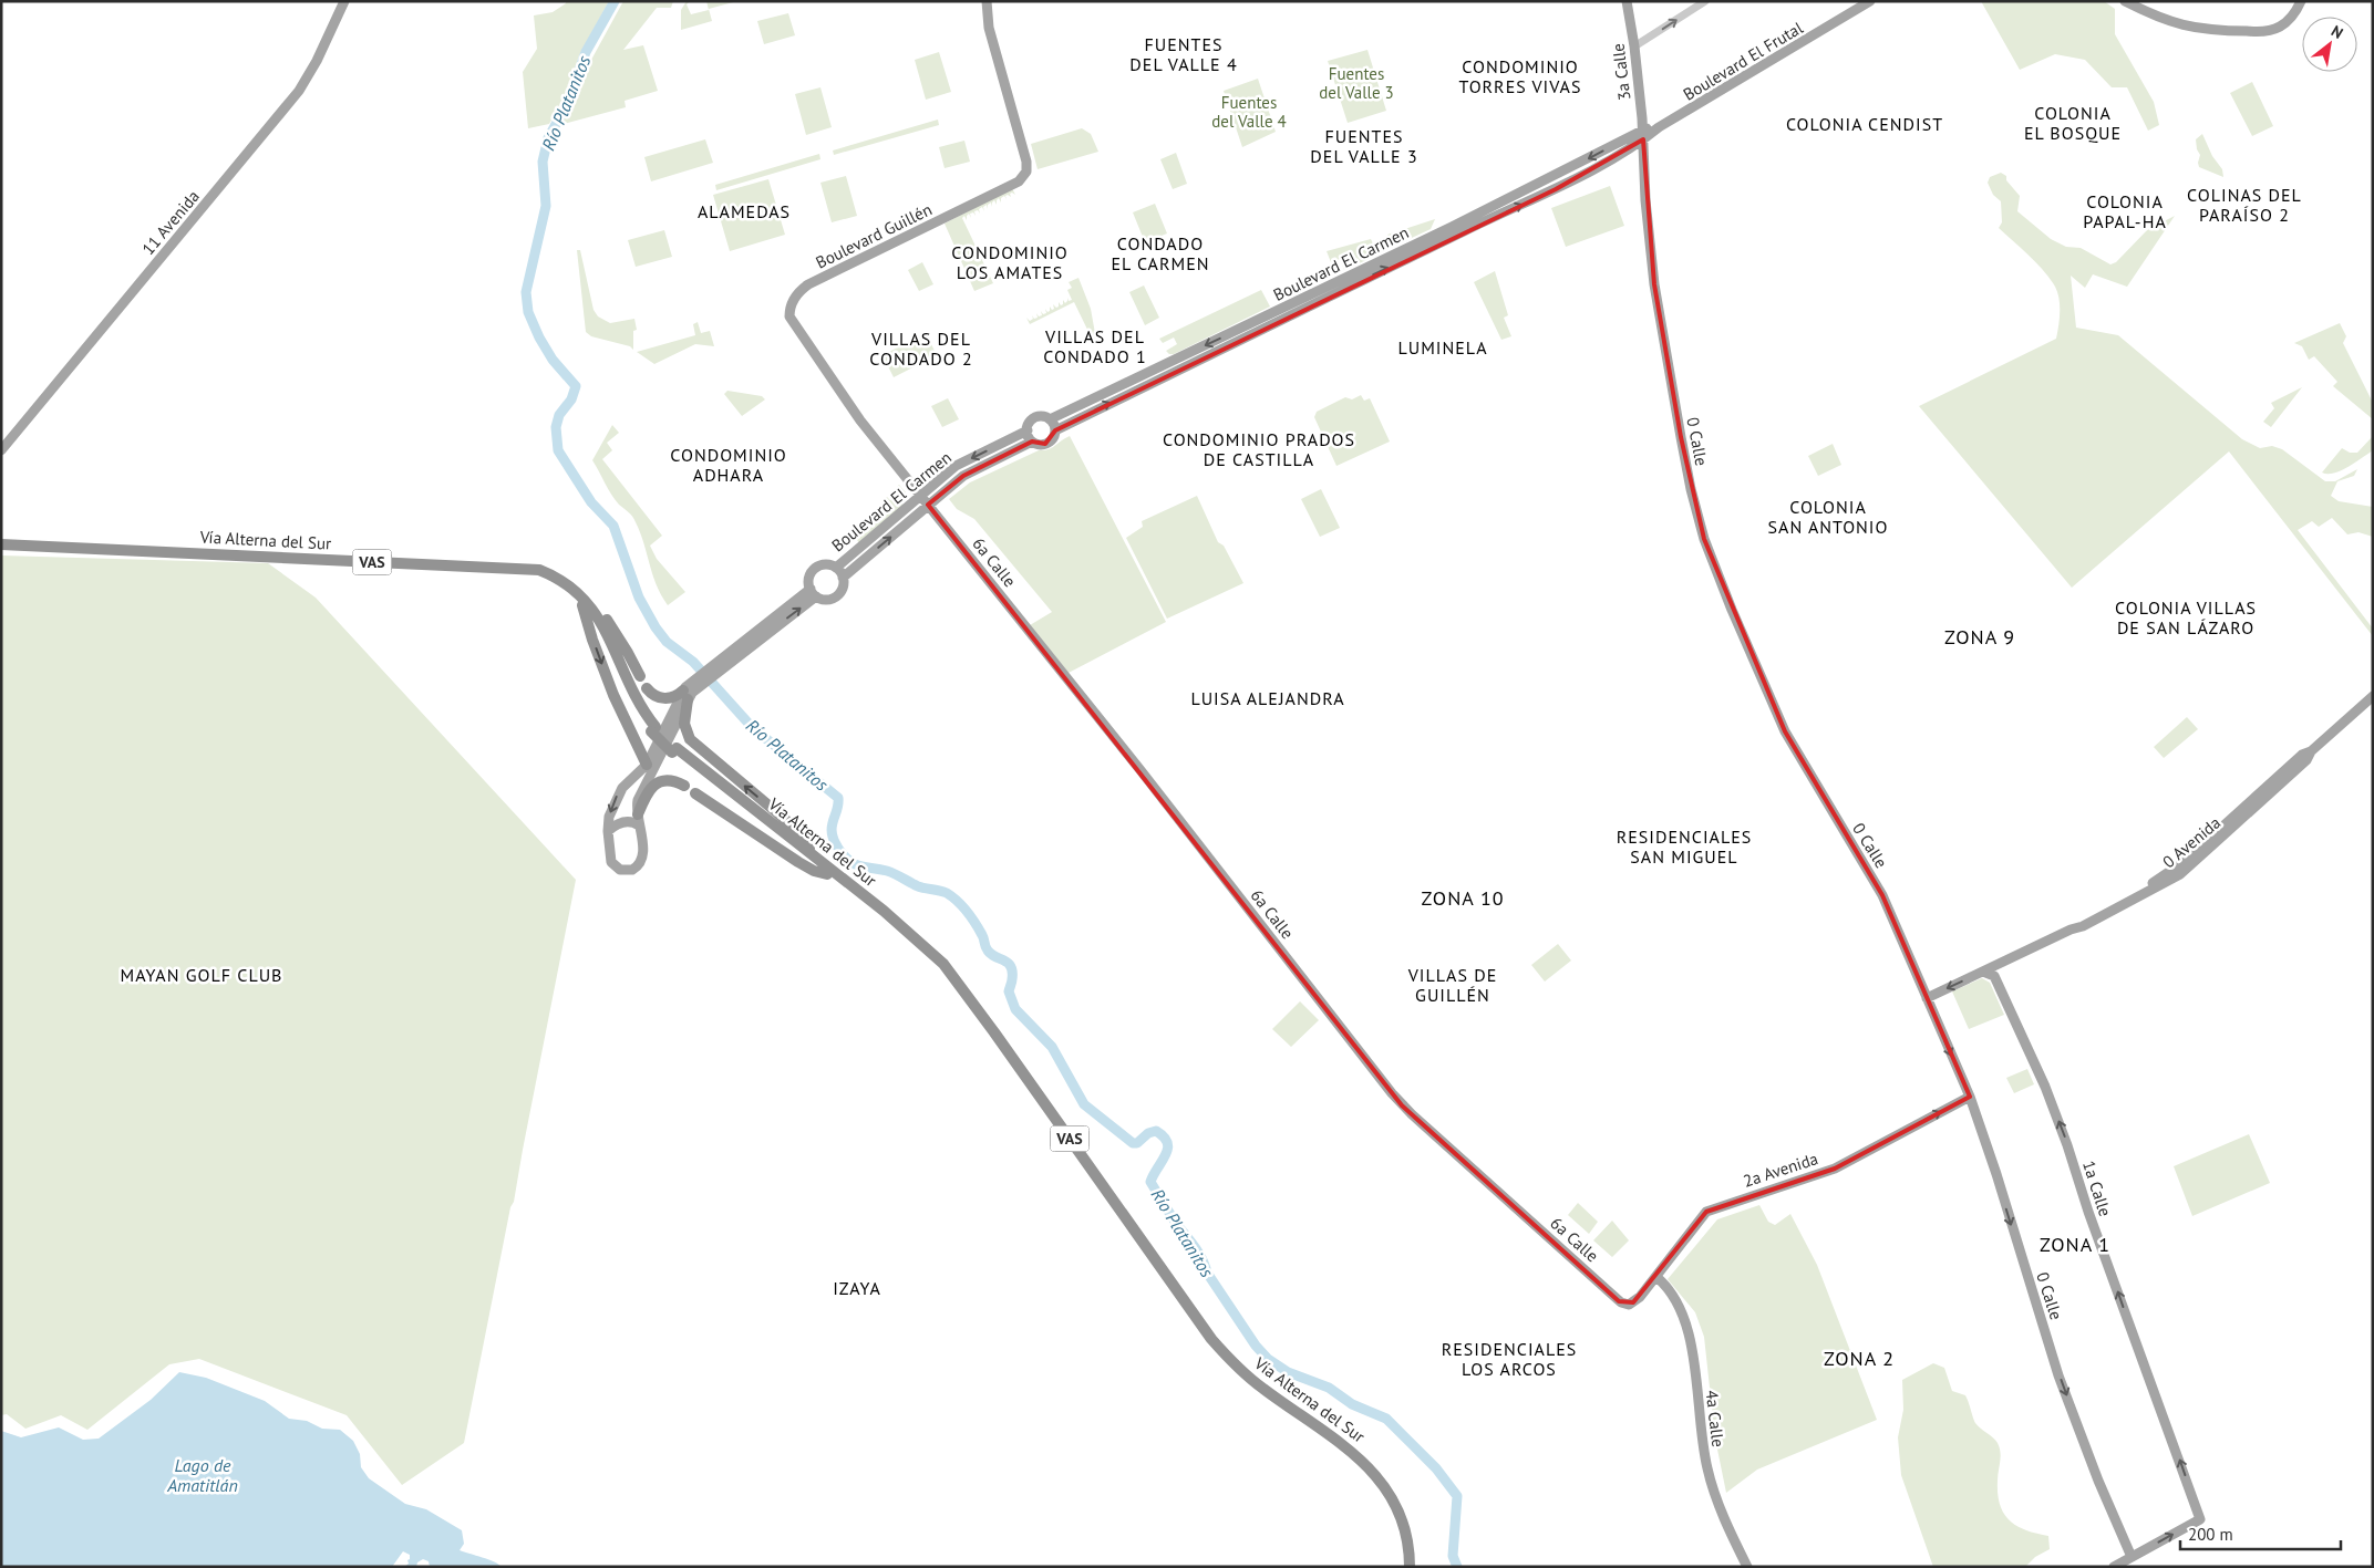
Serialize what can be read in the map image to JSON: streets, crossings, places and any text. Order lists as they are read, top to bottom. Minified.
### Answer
{"streets":{"highway":["Vía Alterna del Sur","VAS"],"main road":["Boulevard El Frutal","3a Calle","11 Avenida","Boulevard Guillén","Boulevard El Carmen","0 Calle","6a Calle","0 Avenida","2a Avenida","1a Calle","4a Calle"]},"crossings":[["Boulevard El Frutal","3a Calle"],["Boulevard El Frutal","Boulevard El Carmen"],["Boulevard El Frutal","0 Calle"],["3a Calle","Boulevard El Carmen"],["3a Calle","0 Calle"],["Boulevard Guillén","Boulevard El Carmen"],["Boulevard Guillén","6a Calle"],["Boulevard El Carmen","0 Calle"],["Boulevard El Carmen","6a Calle"],["0 Calle","0 Avenida"],["0 Calle","2a Avenida"],["0 Calle","1a Calle"],["6a Calle","2a Avenida"],["2a Avenida","4a Calle"]],"one_way":["0 Calle","2a Avenida","1a Calle"],"districts":["FUENTES DEL VALLE 4","CONDOMINIO TORRES VIVAS","COLONIA EL BOSQUE","COLONIA CENDIST","FUENTES DEL VALLE 3","COLINAS DEL PARAÍSO 2","COLONIA PAPAL-HA","ALAMEDAS","CONDADO EL CARMEN","CONDOMINIO LOS AMATES","VILLAS DEL CONDADO 1","VILLAS DEL CONDADO 2","LUMINELA","CONDOMINIO PRADOS DE CASTILLA","CONDOMINIO ADHARA","COLONIA SAN ANTONIO","COLONIA VILLAS DE SAN LÁZARO","ZONA 9","LUISA ALEJANDRA","RESIDENCIALES SAN MIGUEL","ZONA 10","MAYAN GOLF CLUB","VILLAS DE GUILLÉN","ZONA 1","IZAYA","RESIDENCIALES LOS ARCOS","ZONA 2"],"water":["Río Platanitos","Lago de Amatitlán"],"parks":["Fuentes del Valle 3","Fuentes del Valle 4"],"scale_bar":"200 m","north":"top right"}
